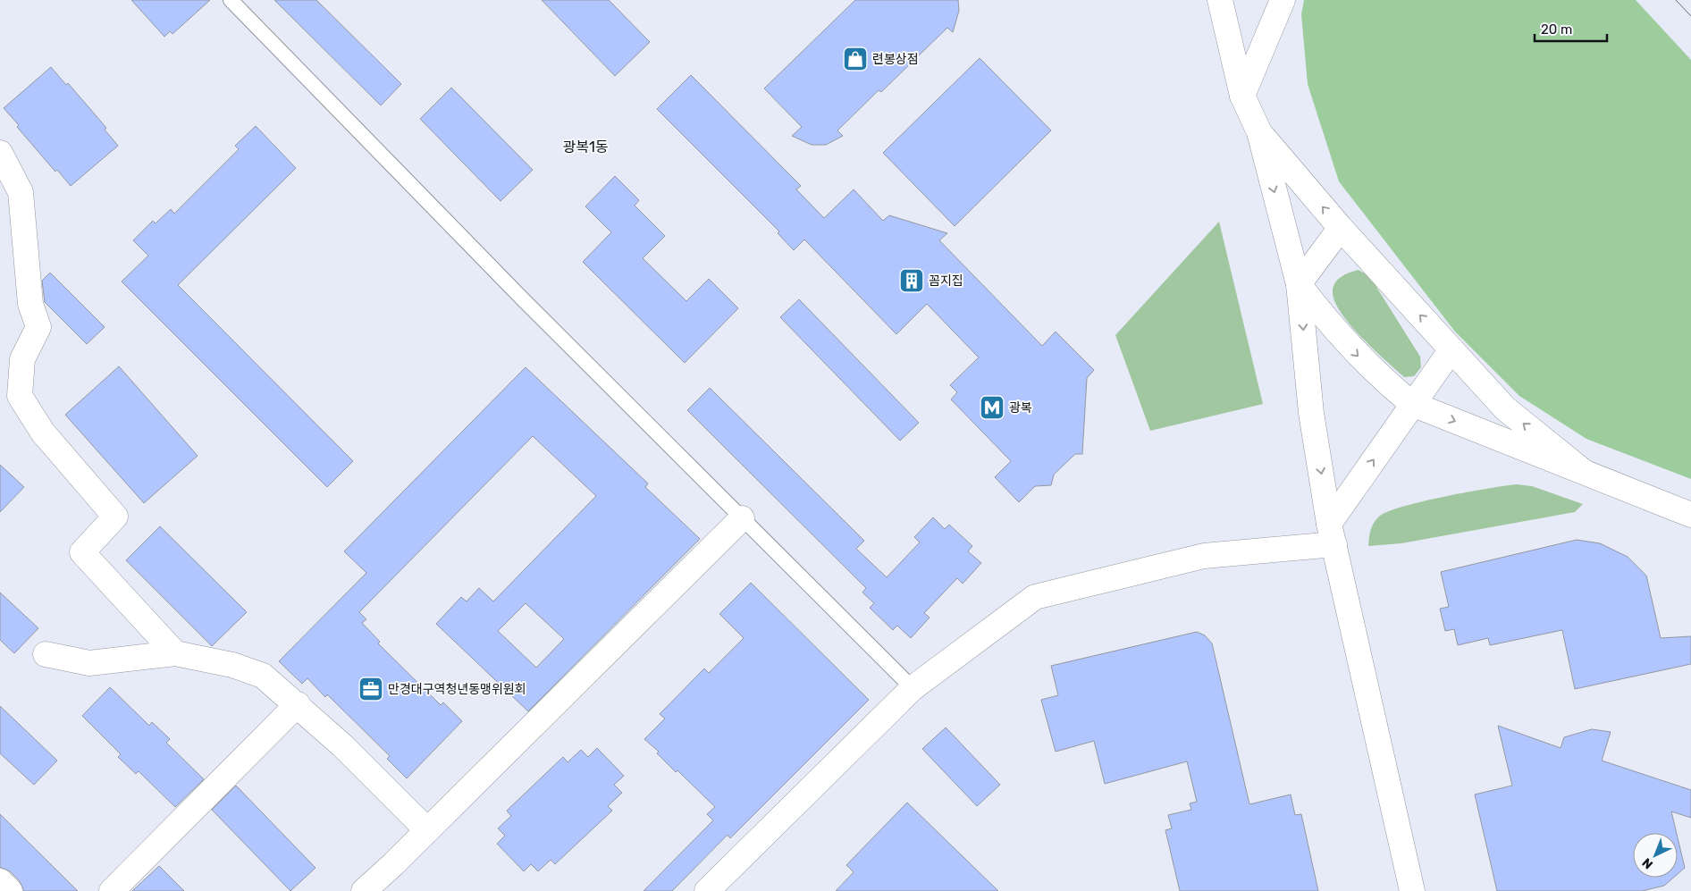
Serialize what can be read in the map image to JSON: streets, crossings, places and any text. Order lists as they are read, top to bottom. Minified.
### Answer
{"districts":["광복1동"],"places":{"shop":["련봉상점"],"building":["꼼지집"],"metro station":["광복"],"office":["만경대구역청년동맹위원회"]},"scale_bar":"20 m","north":"bottom left"}
